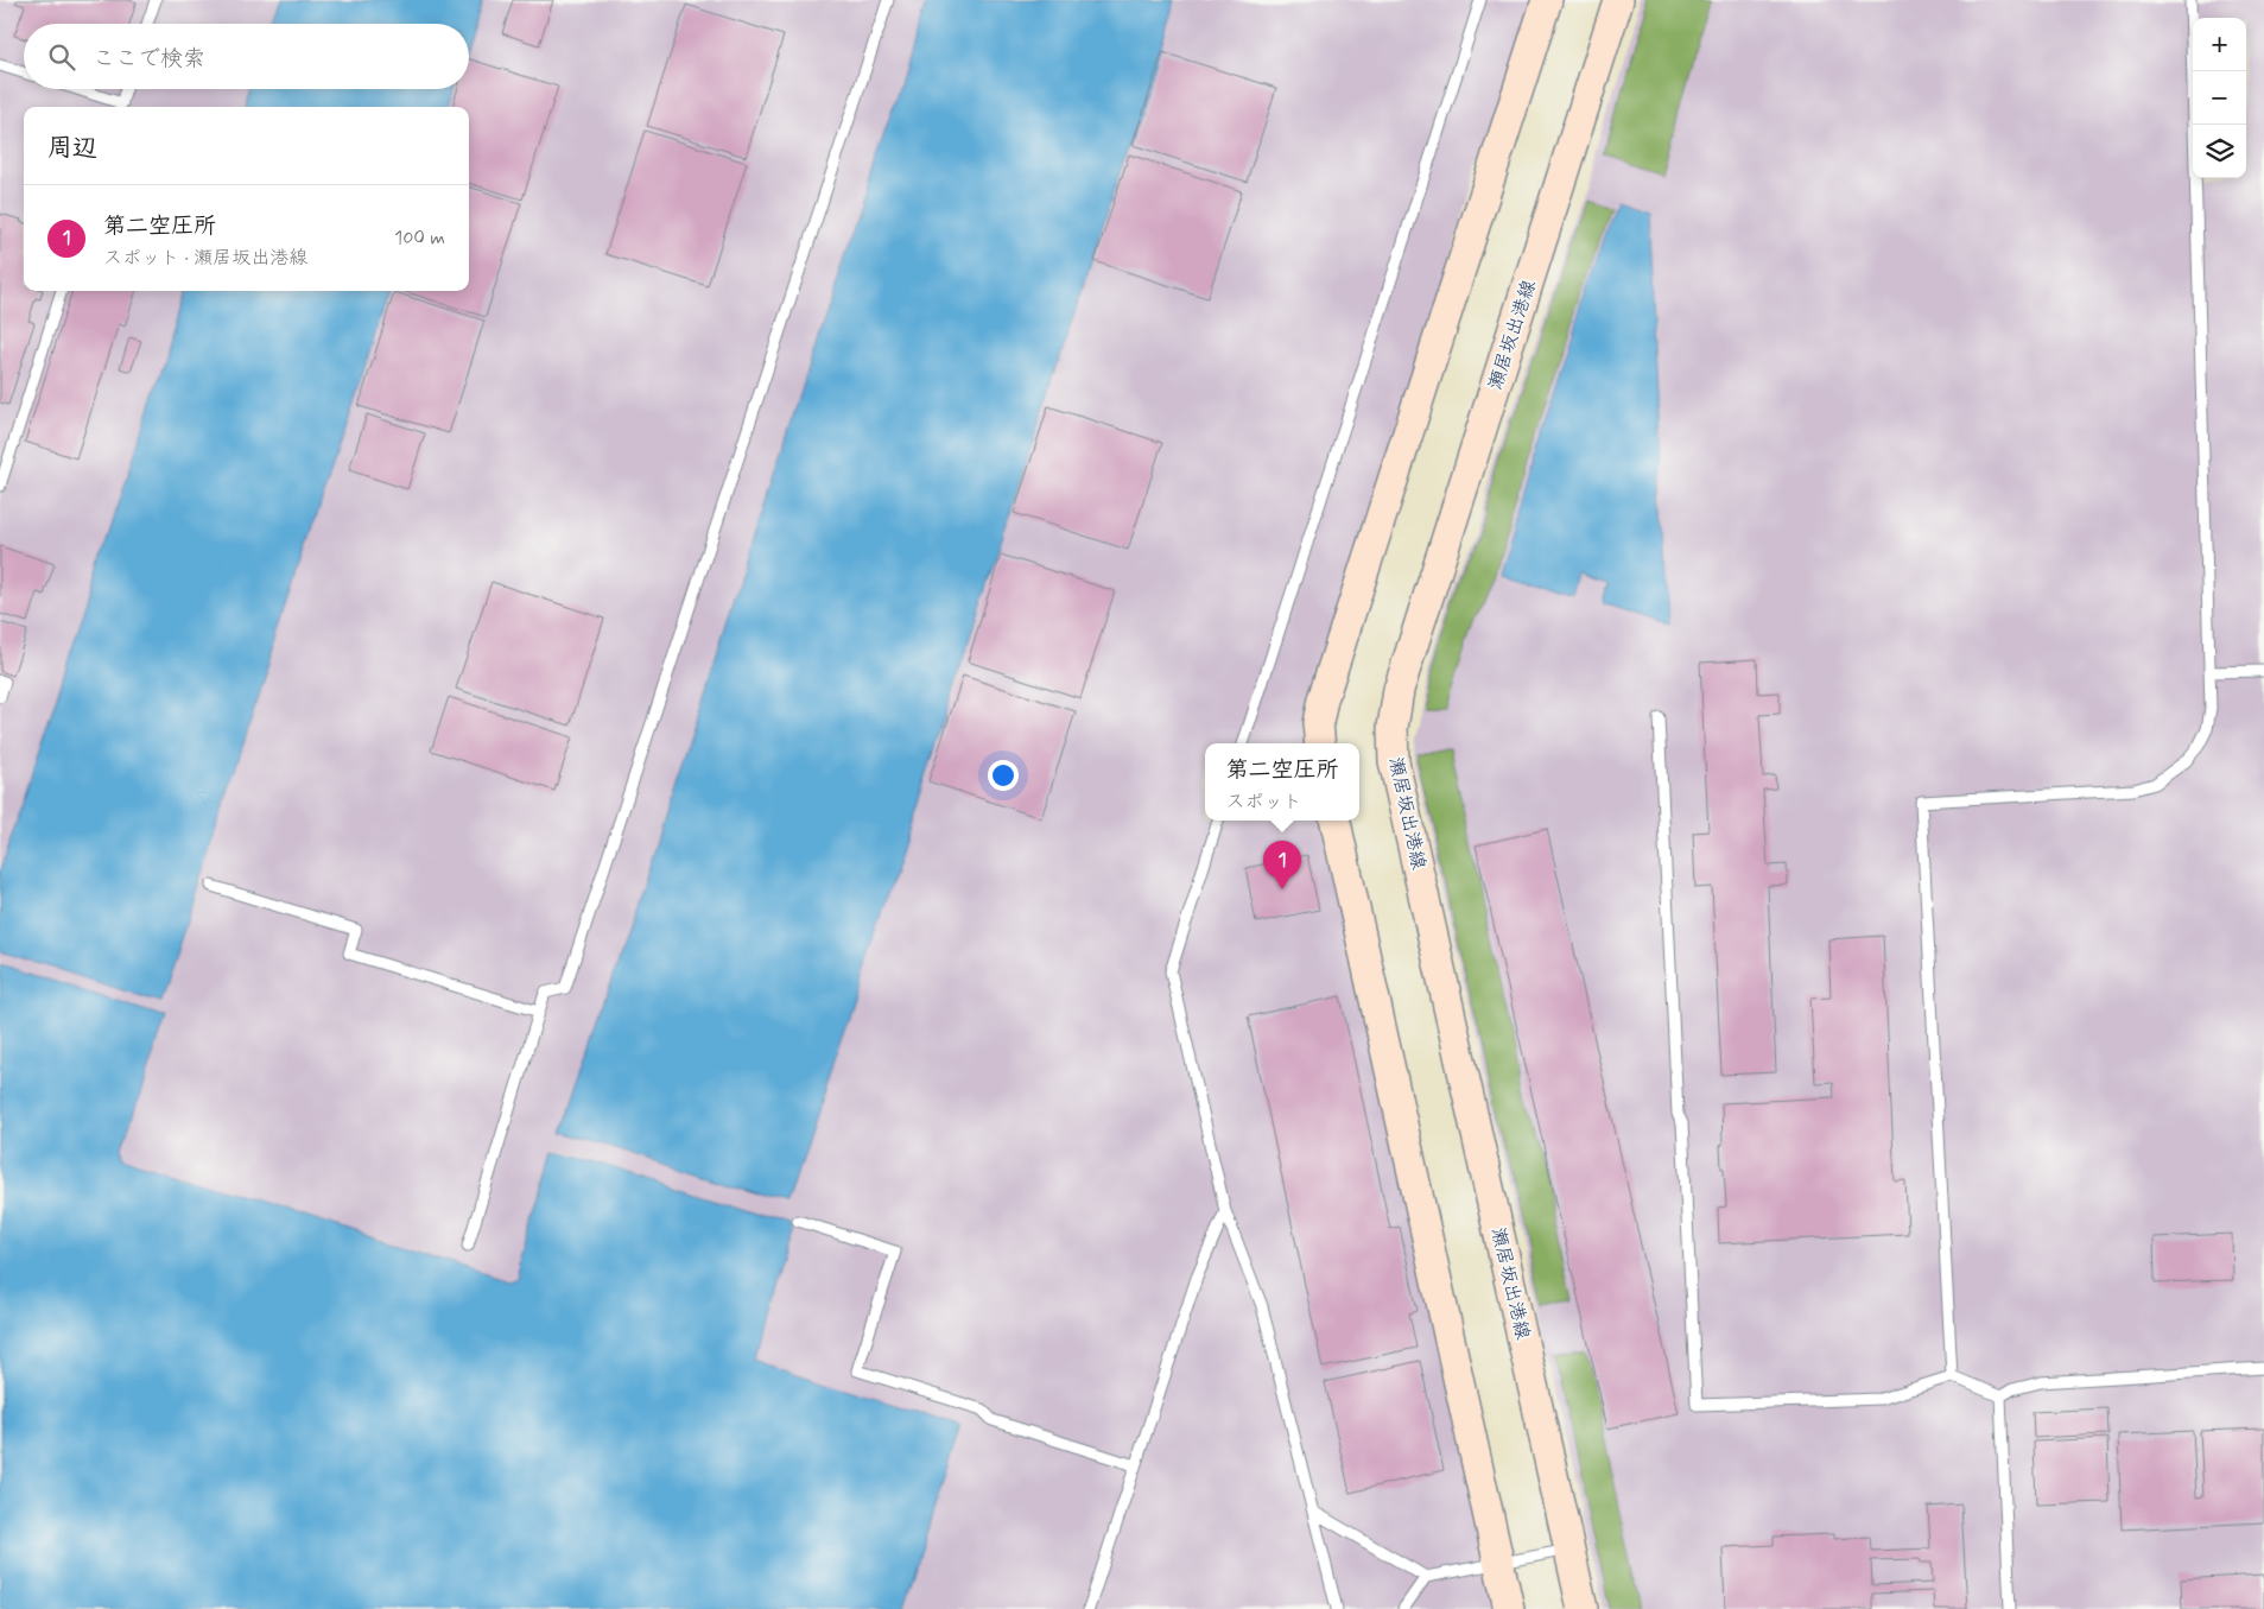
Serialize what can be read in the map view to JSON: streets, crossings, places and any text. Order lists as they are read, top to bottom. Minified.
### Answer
{"streets":{"main road":["瀬居坂出港線"]},"page":{"map_buttons":["+","−"],"search":"ここで検索","heading":"周辺","list":[{"mark":"1","name":"第二空圧所","note":"スポット · 瀬居坂出港線","value":"100 m"}],"popup":["第二空圧所","スポット"],"pins":"1"}}
